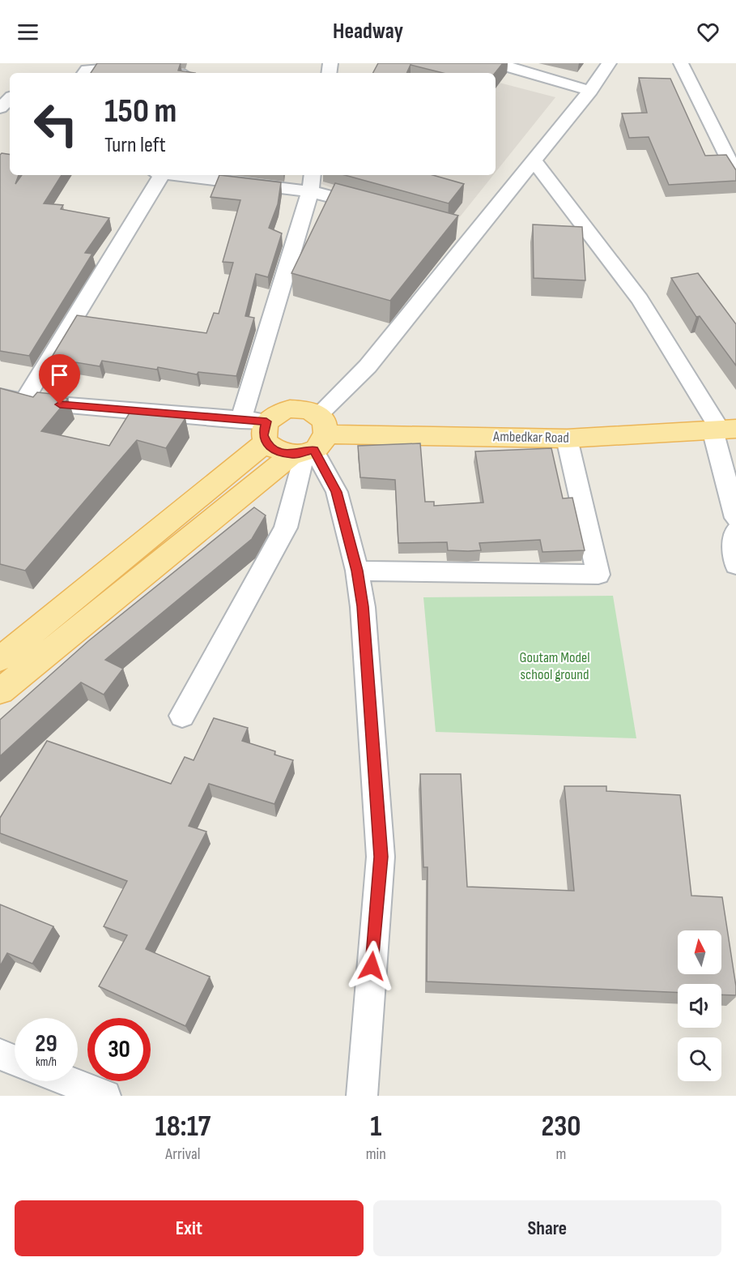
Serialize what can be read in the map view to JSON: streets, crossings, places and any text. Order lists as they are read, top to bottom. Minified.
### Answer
{"streets":{"main road":["Ambedkar Road"]},"parks":["Goutam Model school ground"],"north":"top","page":{"header":"Headway","turn":["150 m","Turn left"],"speed":"29 km/h","limit":"30","eta":["18:17","Arrival","1","min","230","m"],"buttons":["Exit","Share"]}}
